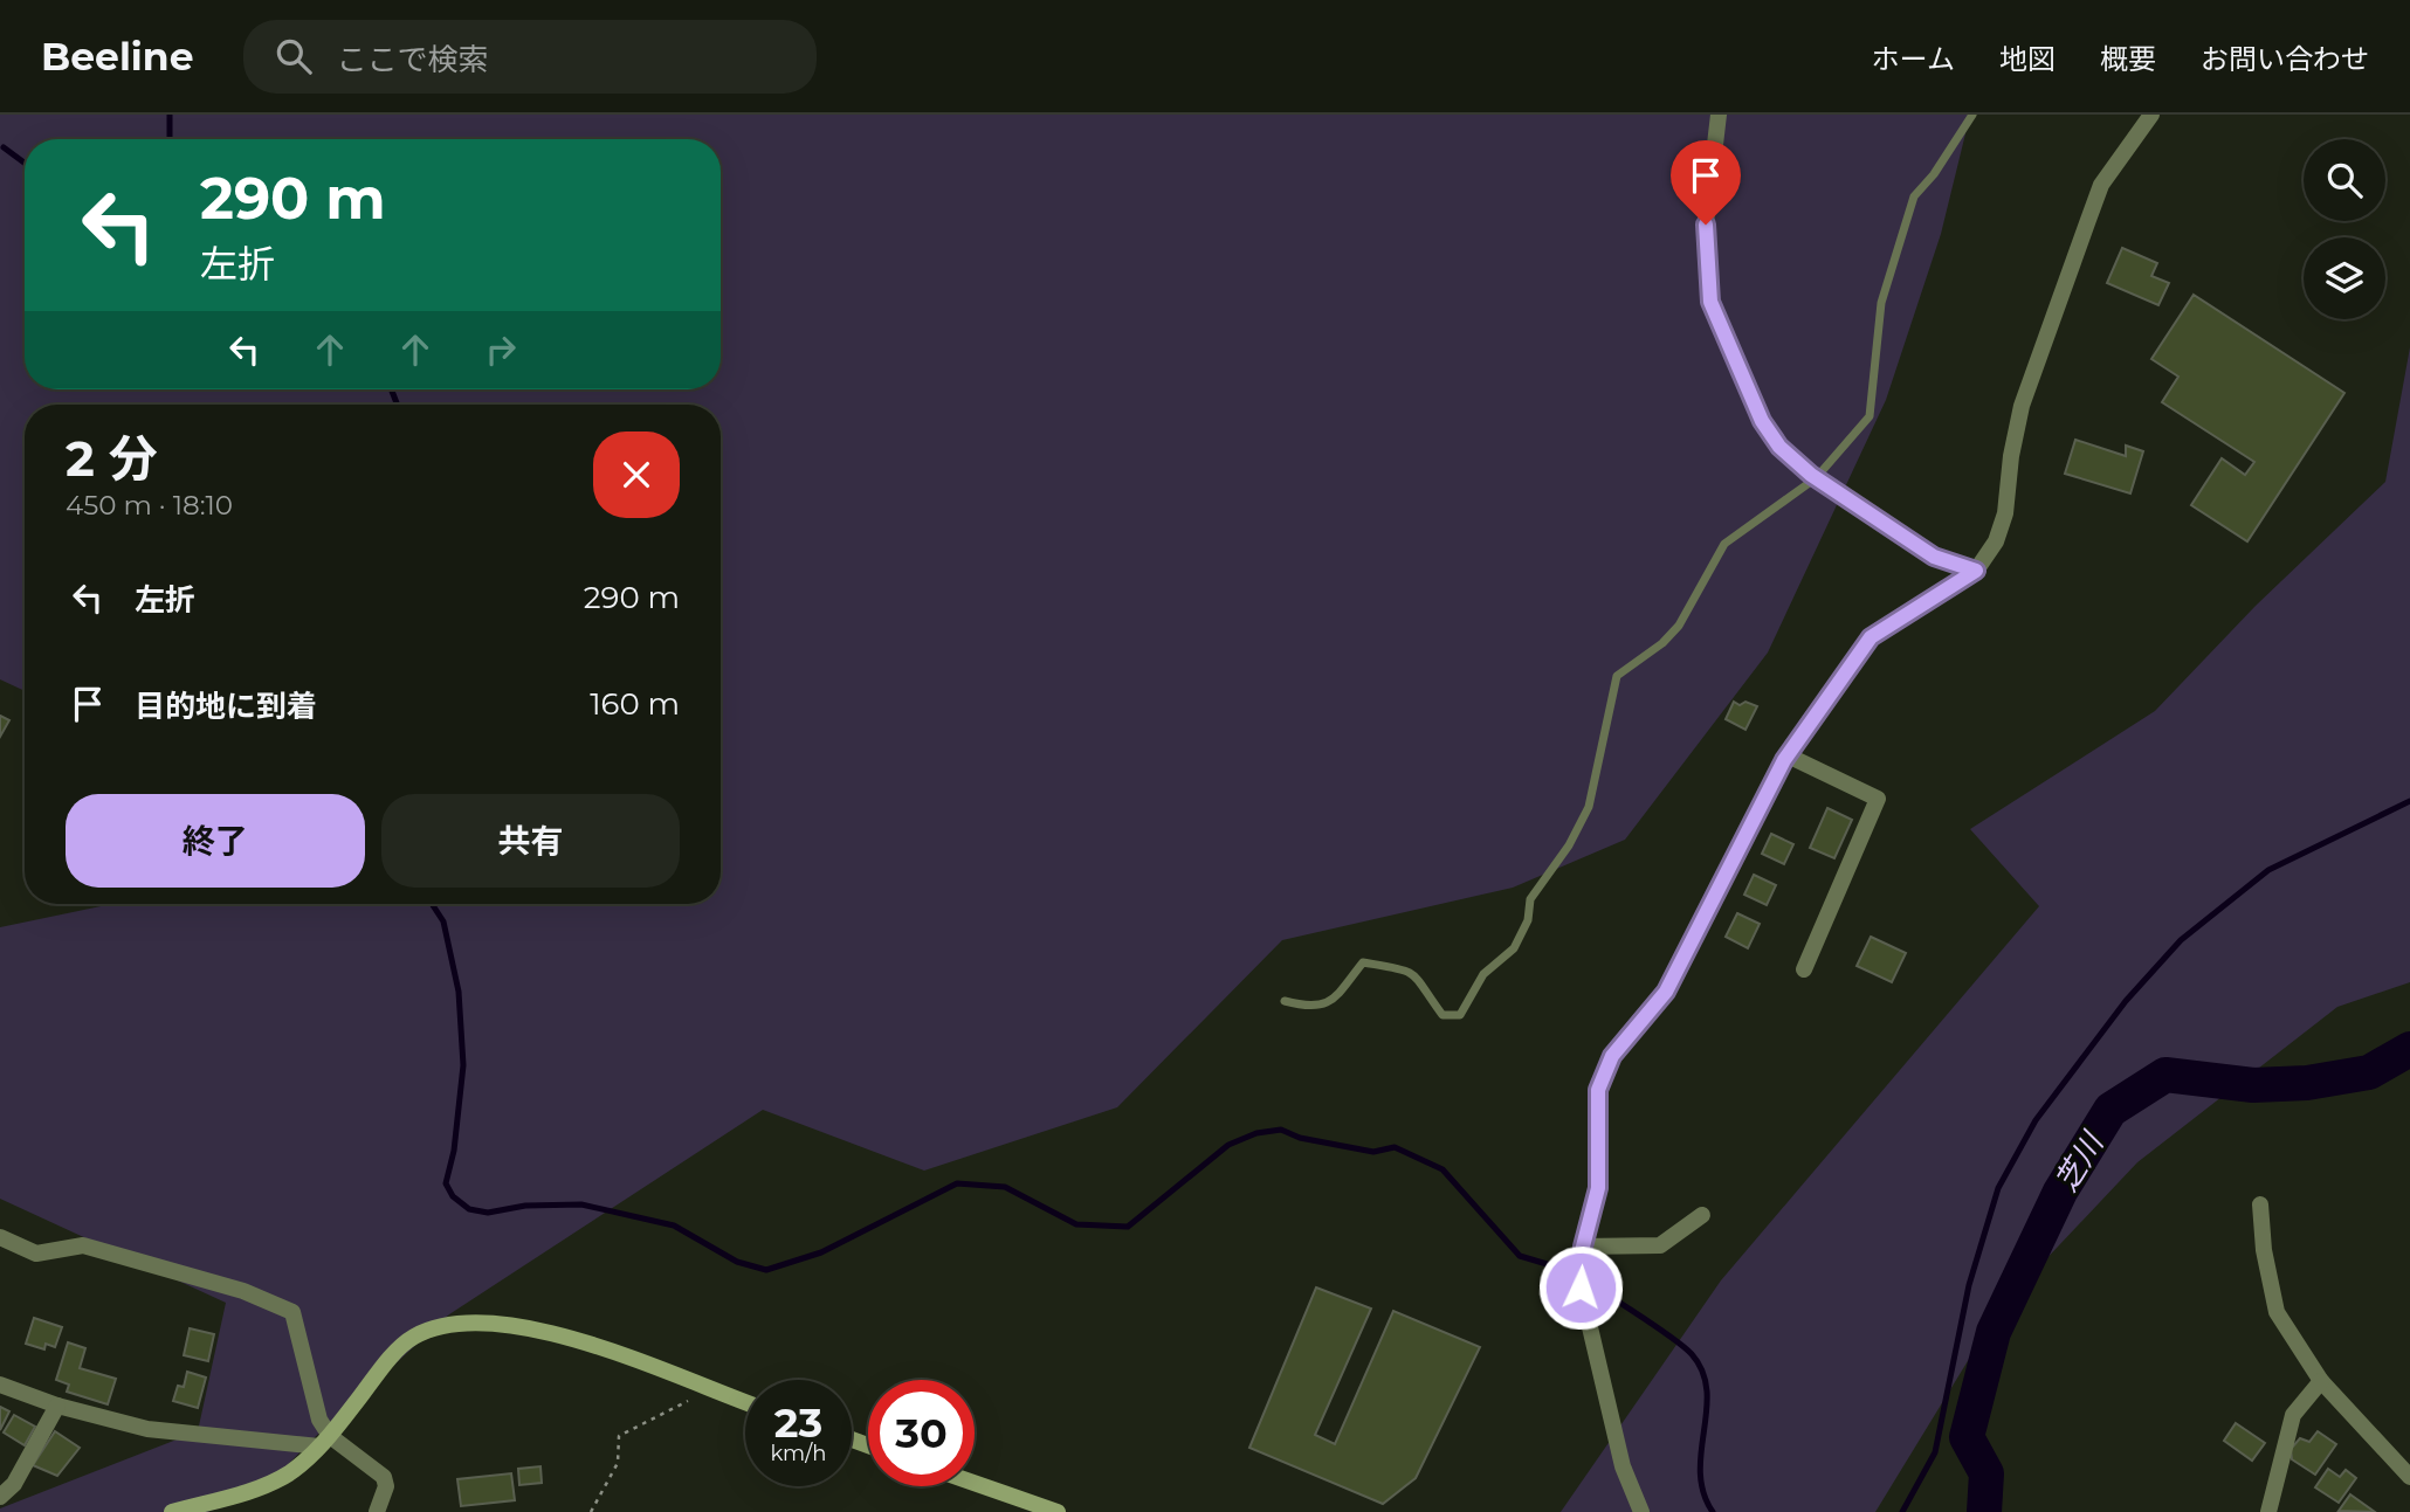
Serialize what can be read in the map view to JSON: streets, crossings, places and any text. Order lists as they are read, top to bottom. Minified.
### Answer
{"water":["芝川"],"page":{"header":"Beeline","search":"ここで検索","nav":["ホーム","地図","概要","お問い合わせ"],"turn":["290 m","左折"],"heading":["2 分","450 m · 18:10"],"list":[{"name":"左折","value":"290 m"},{"name":"目的地に到着","value":"160 m"}],"buttons":["終了","共有"],"speed":"23 km/h","limit":"30"}}
